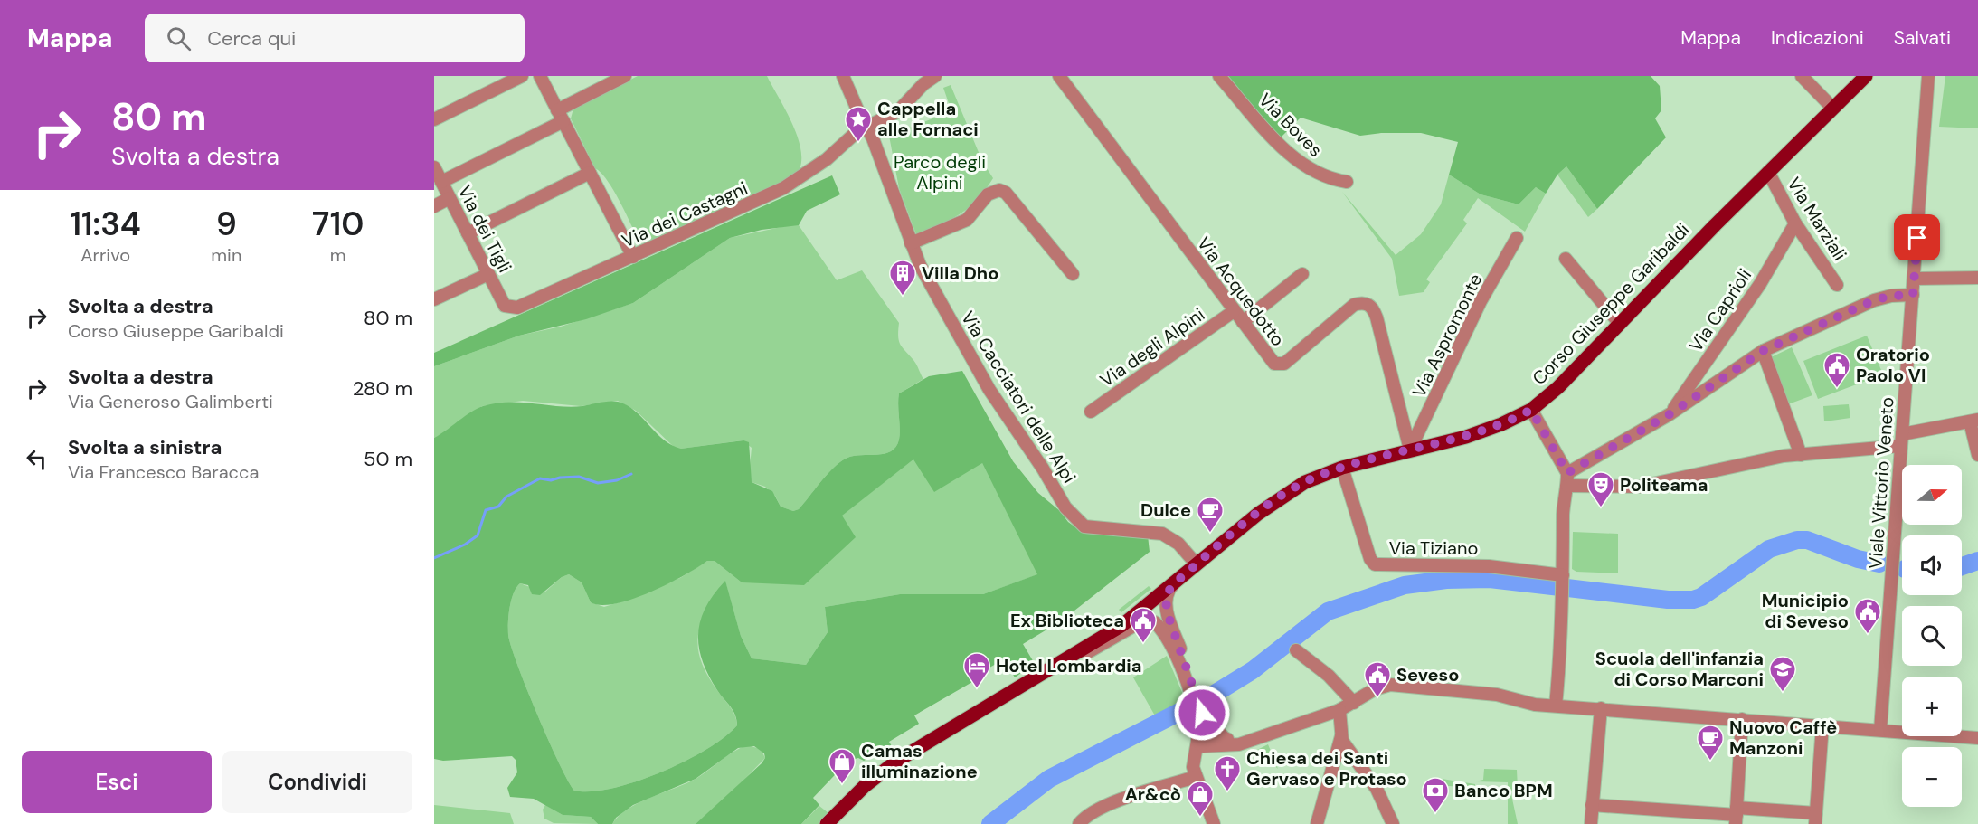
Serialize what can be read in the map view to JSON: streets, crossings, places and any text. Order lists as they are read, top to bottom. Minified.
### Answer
{"streets":{"main road":["Corso Giuseppe Garibaldi"],"street":["Via Boves","Via dei Castagni","Via Marziali","Via dei Tigli","Via Acquedotto","Via Caprioli","Via Aspromonte","Via degli Alpini","Via Cacciatori delle Alpi","Viale Vittorio Veneto","Via Tiziano"]},"crossings":[["Via dei Castagni","Via dei Tigli"],["Via dei Castagni","Via Cacciatori delle Alpi"],["Via Marziali","Corso Giuseppe Garibaldi"],["Via Marziali","Via Caprioli"],["Via Acquedotto","Corso Giuseppe Garibaldi"],["Via Acquedotto","Via Aspromonte"],["Via Acquedotto","Via degli Alpini"],["Corso Giuseppe Garibaldi","Via Aspromonte"],["Corso Giuseppe Garibaldi","Via Cacciatori delle Alpi"],["Corso Giuseppe Garibaldi","Via Tiziano"]],"parks":["Parco degli Alpini"],"places":{"place":["Cappella alle Fornaci"],"building":["Villa Dho"],"public building":["Oratorio Paolo VI","Municipio di Seveso","Ex Biblioteca","Seveso"],"theatre":["Politeama"],"cafe":["Dulce","Nuovo Caffè Manzoni"],"hotel":["Hotel Lombardia"],"school or university":["Scuola dell'infanzia di Corso Marconi"],"shop":["Camas illuminazione","Ar&cò"],"church":["Chiesa dei Santi Gervaso e Protaso"],"bank":["Banco BPM"]},"north":"right","page":{"header":"Mappa","search":"Cerca qui","nav":["Mappa","Indicazioni","Salvati"],"turn":["80 m","Svolta a destra"],"eta":["11:34","Arrivo","9","min","710","m"],"list":[{"name":"Svolta a destra","note":"Corso Giuseppe Garibaldi","value":"80 m"},{"name":"Svolta a destra","note":"Via Generoso Galimberti","value":"280 m"},{"name":"Svolta a sinistra","note":"Via Francesco Baracca","value":"50 m"}],"map_buttons":["+","−"],"buttons":["Esci","Condividi"]}}
